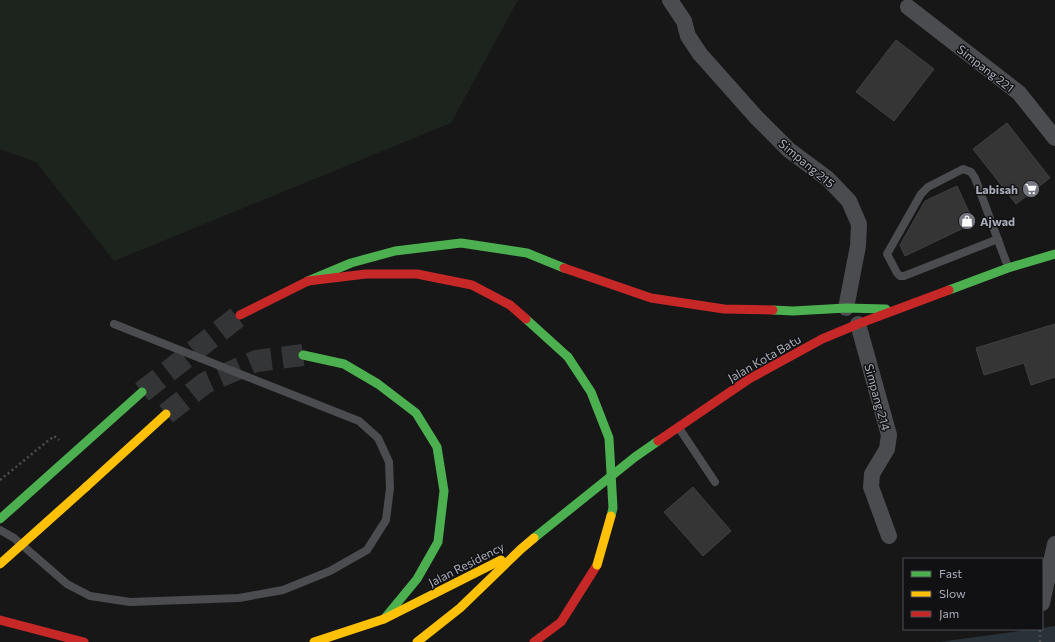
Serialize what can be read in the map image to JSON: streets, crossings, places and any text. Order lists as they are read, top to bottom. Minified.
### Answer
{"streets":{"main road":["Jalan Kota Batu","Jalan Residency"],"street":["Simpang 221","Simpang 215","Simpang 214"]},"crossings":[["Jalan Kota Batu","Simpang 214"],["Jalan Kota Batu","Jalan Residency"]],"places":{"supermarket":["Labisah"],"shop":["Ajwad"]},"legend":["Fast","Slow","Jam"]}
